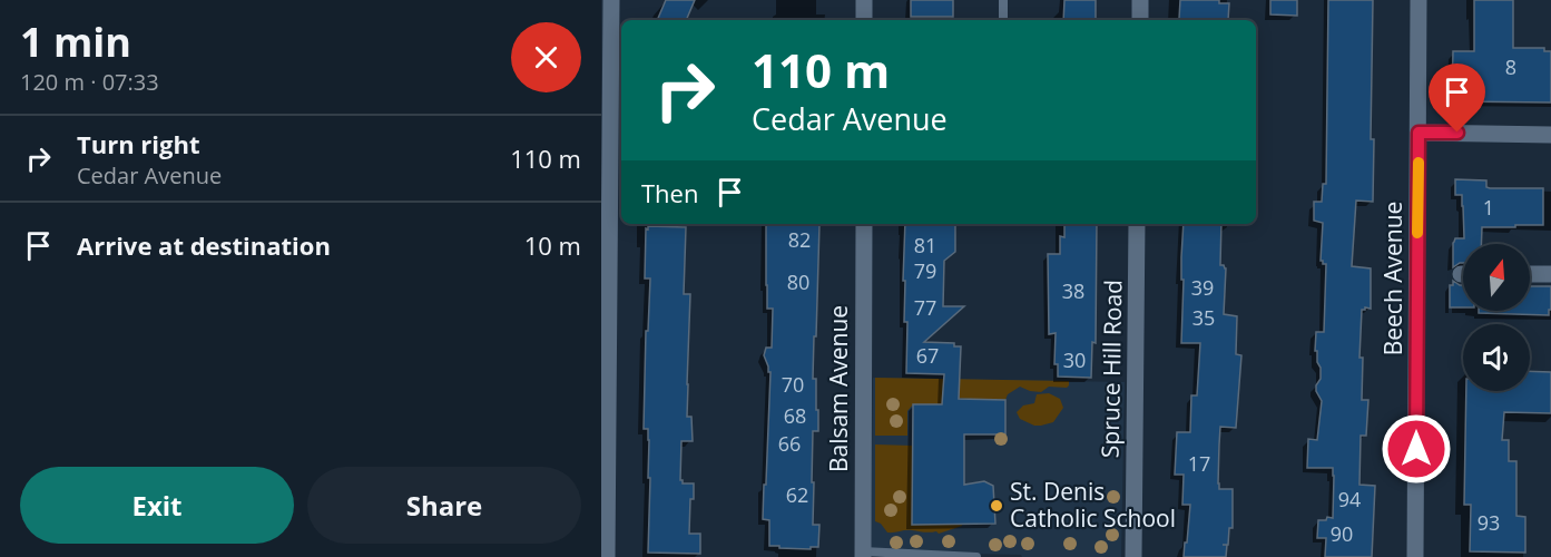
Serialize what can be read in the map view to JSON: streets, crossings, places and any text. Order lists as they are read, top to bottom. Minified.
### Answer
{"streets":{"street":["Beech Avenue","Spruce Hill Road","Balsam Avenue"]},"places":["St. Denis Catholic School"],"house_numbers":["8","1","82","81","79","80","39","38","77","35","67","30","70","68","66","17","62","94","93","90"],"north":"top","page":{"heading":["1 min","120 m · 07:33"],"turn":["110 m","Cedar Avenue"],"list":[{"name":"Turn right","note":"Cedar Avenue","value":"110 m"},{"name":"Arrive at destination","value":"10 m"}],"then":"Then","buttons":["Exit","Share"]}}
